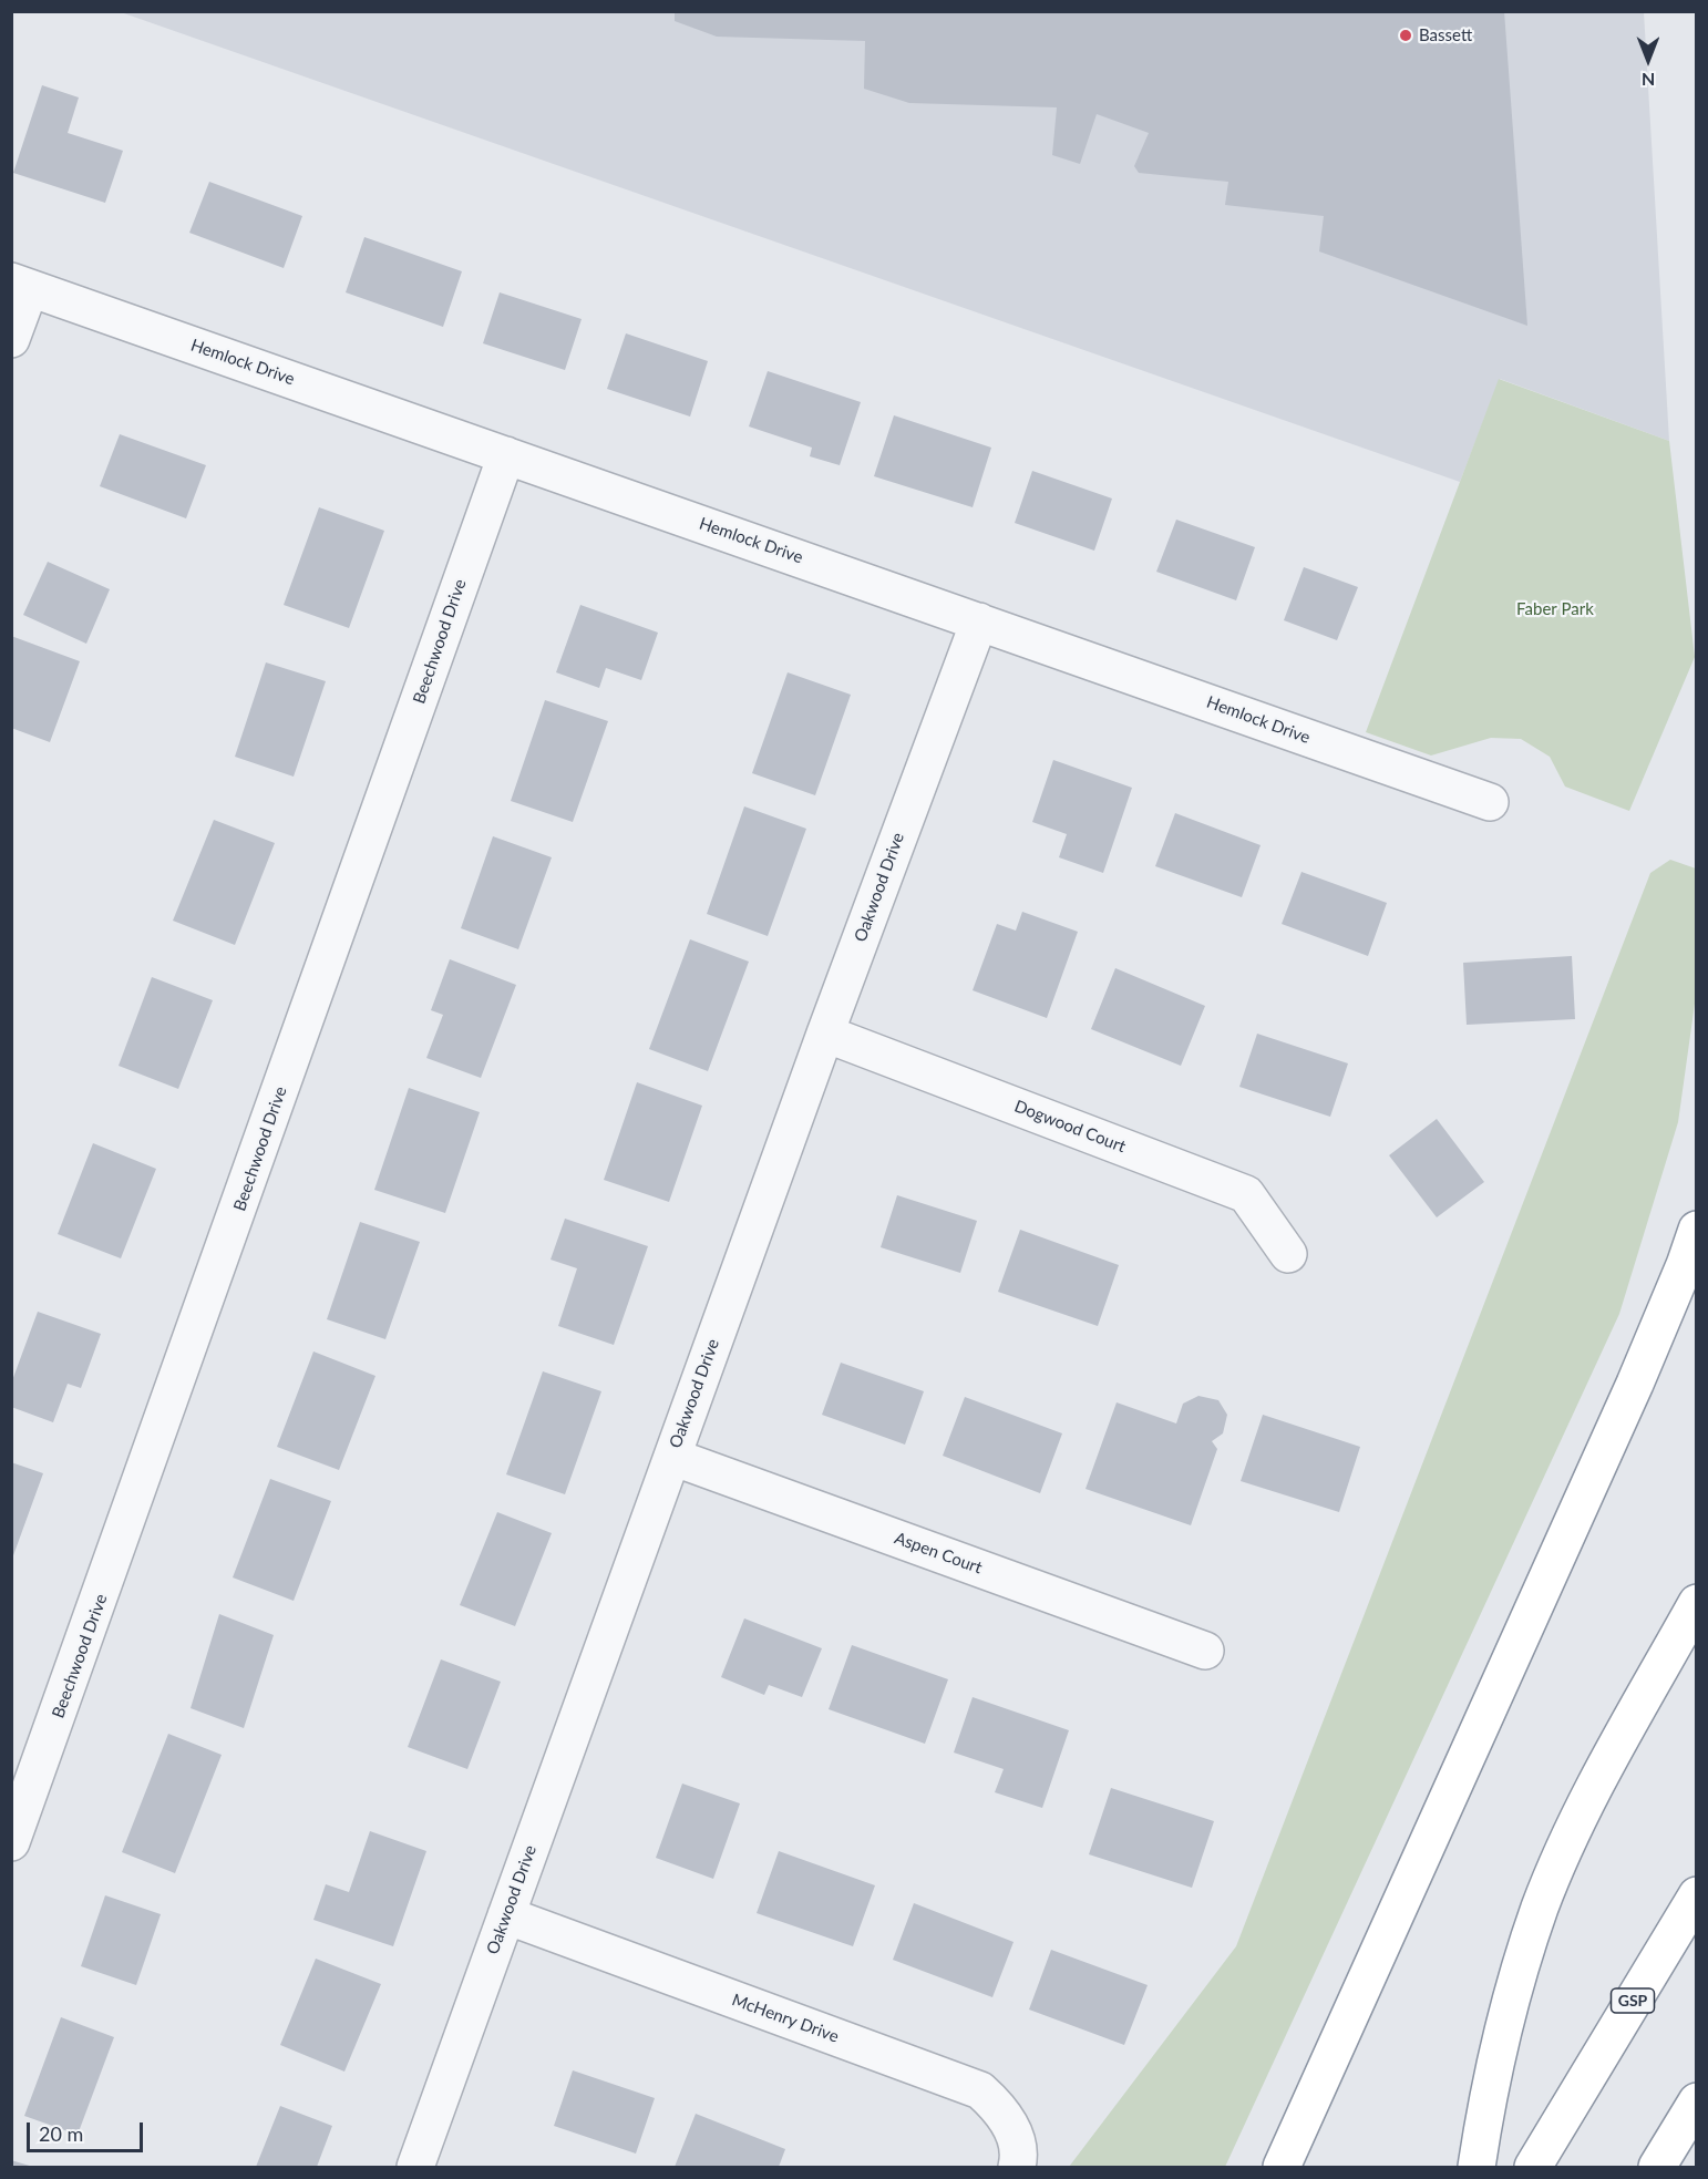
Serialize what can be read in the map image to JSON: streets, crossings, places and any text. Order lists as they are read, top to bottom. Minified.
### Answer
{"streets":{"highway":["GSP"],"street":["Hemlock Drive","Beechwood Drive","Oakwood Drive","Dogwood Court","Aspen Court","McHenry Drive"]},"crossings":[["Hemlock Drive","Beechwood Drive"],["Hemlock Drive","Oakwood Drive"],["Oakwood Drive","Dogwood Court"],["Oakwood Drive","Aspen Court"],["Oakwood Drive","McHenry Drive"]],"parks":["Faber Park"],"places":["Bassett"],"scale_bar":"20 m","north":"bottom"}
